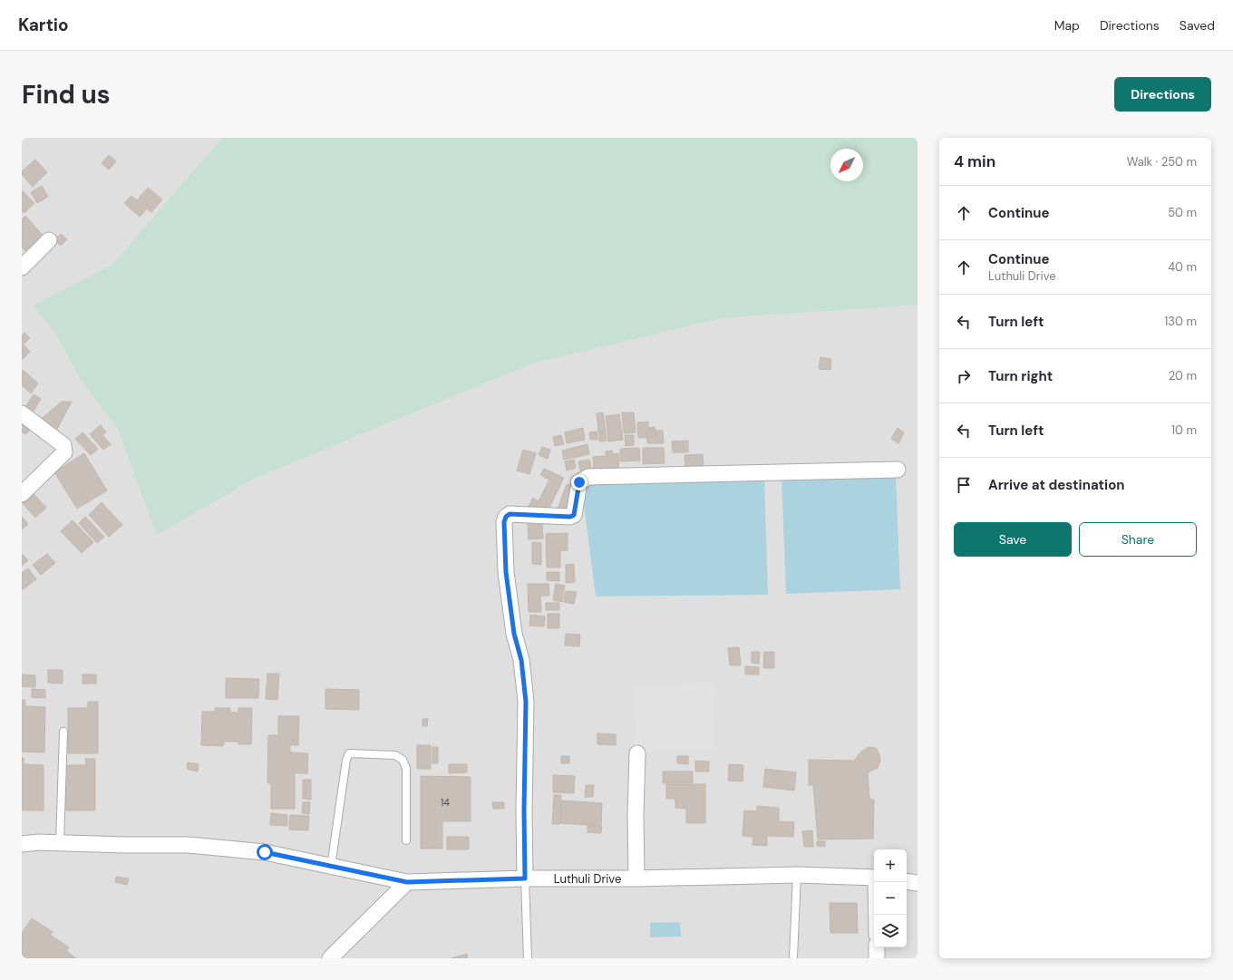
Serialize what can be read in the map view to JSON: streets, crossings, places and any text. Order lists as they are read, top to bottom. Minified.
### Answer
{"streets":{"street":["Luthuli Drive"]},"house_numbers":["14"],"north":"bottom left","page":{"header":"Kartio","nav":["Map","Directions","Saved"],"buttons":["Directions",["Save","Share"]],"title":"Find us","heading":["4 min","Walk · 250 m"],"list":[["Continue","50 m"],["Continue","Luthuli Drive","40 m"],["Turn left","130 m"],["Turn right","20 m"],["Turn left","10 m"],"Arrive at destination"],"map_buttons":["+","−"]}}
